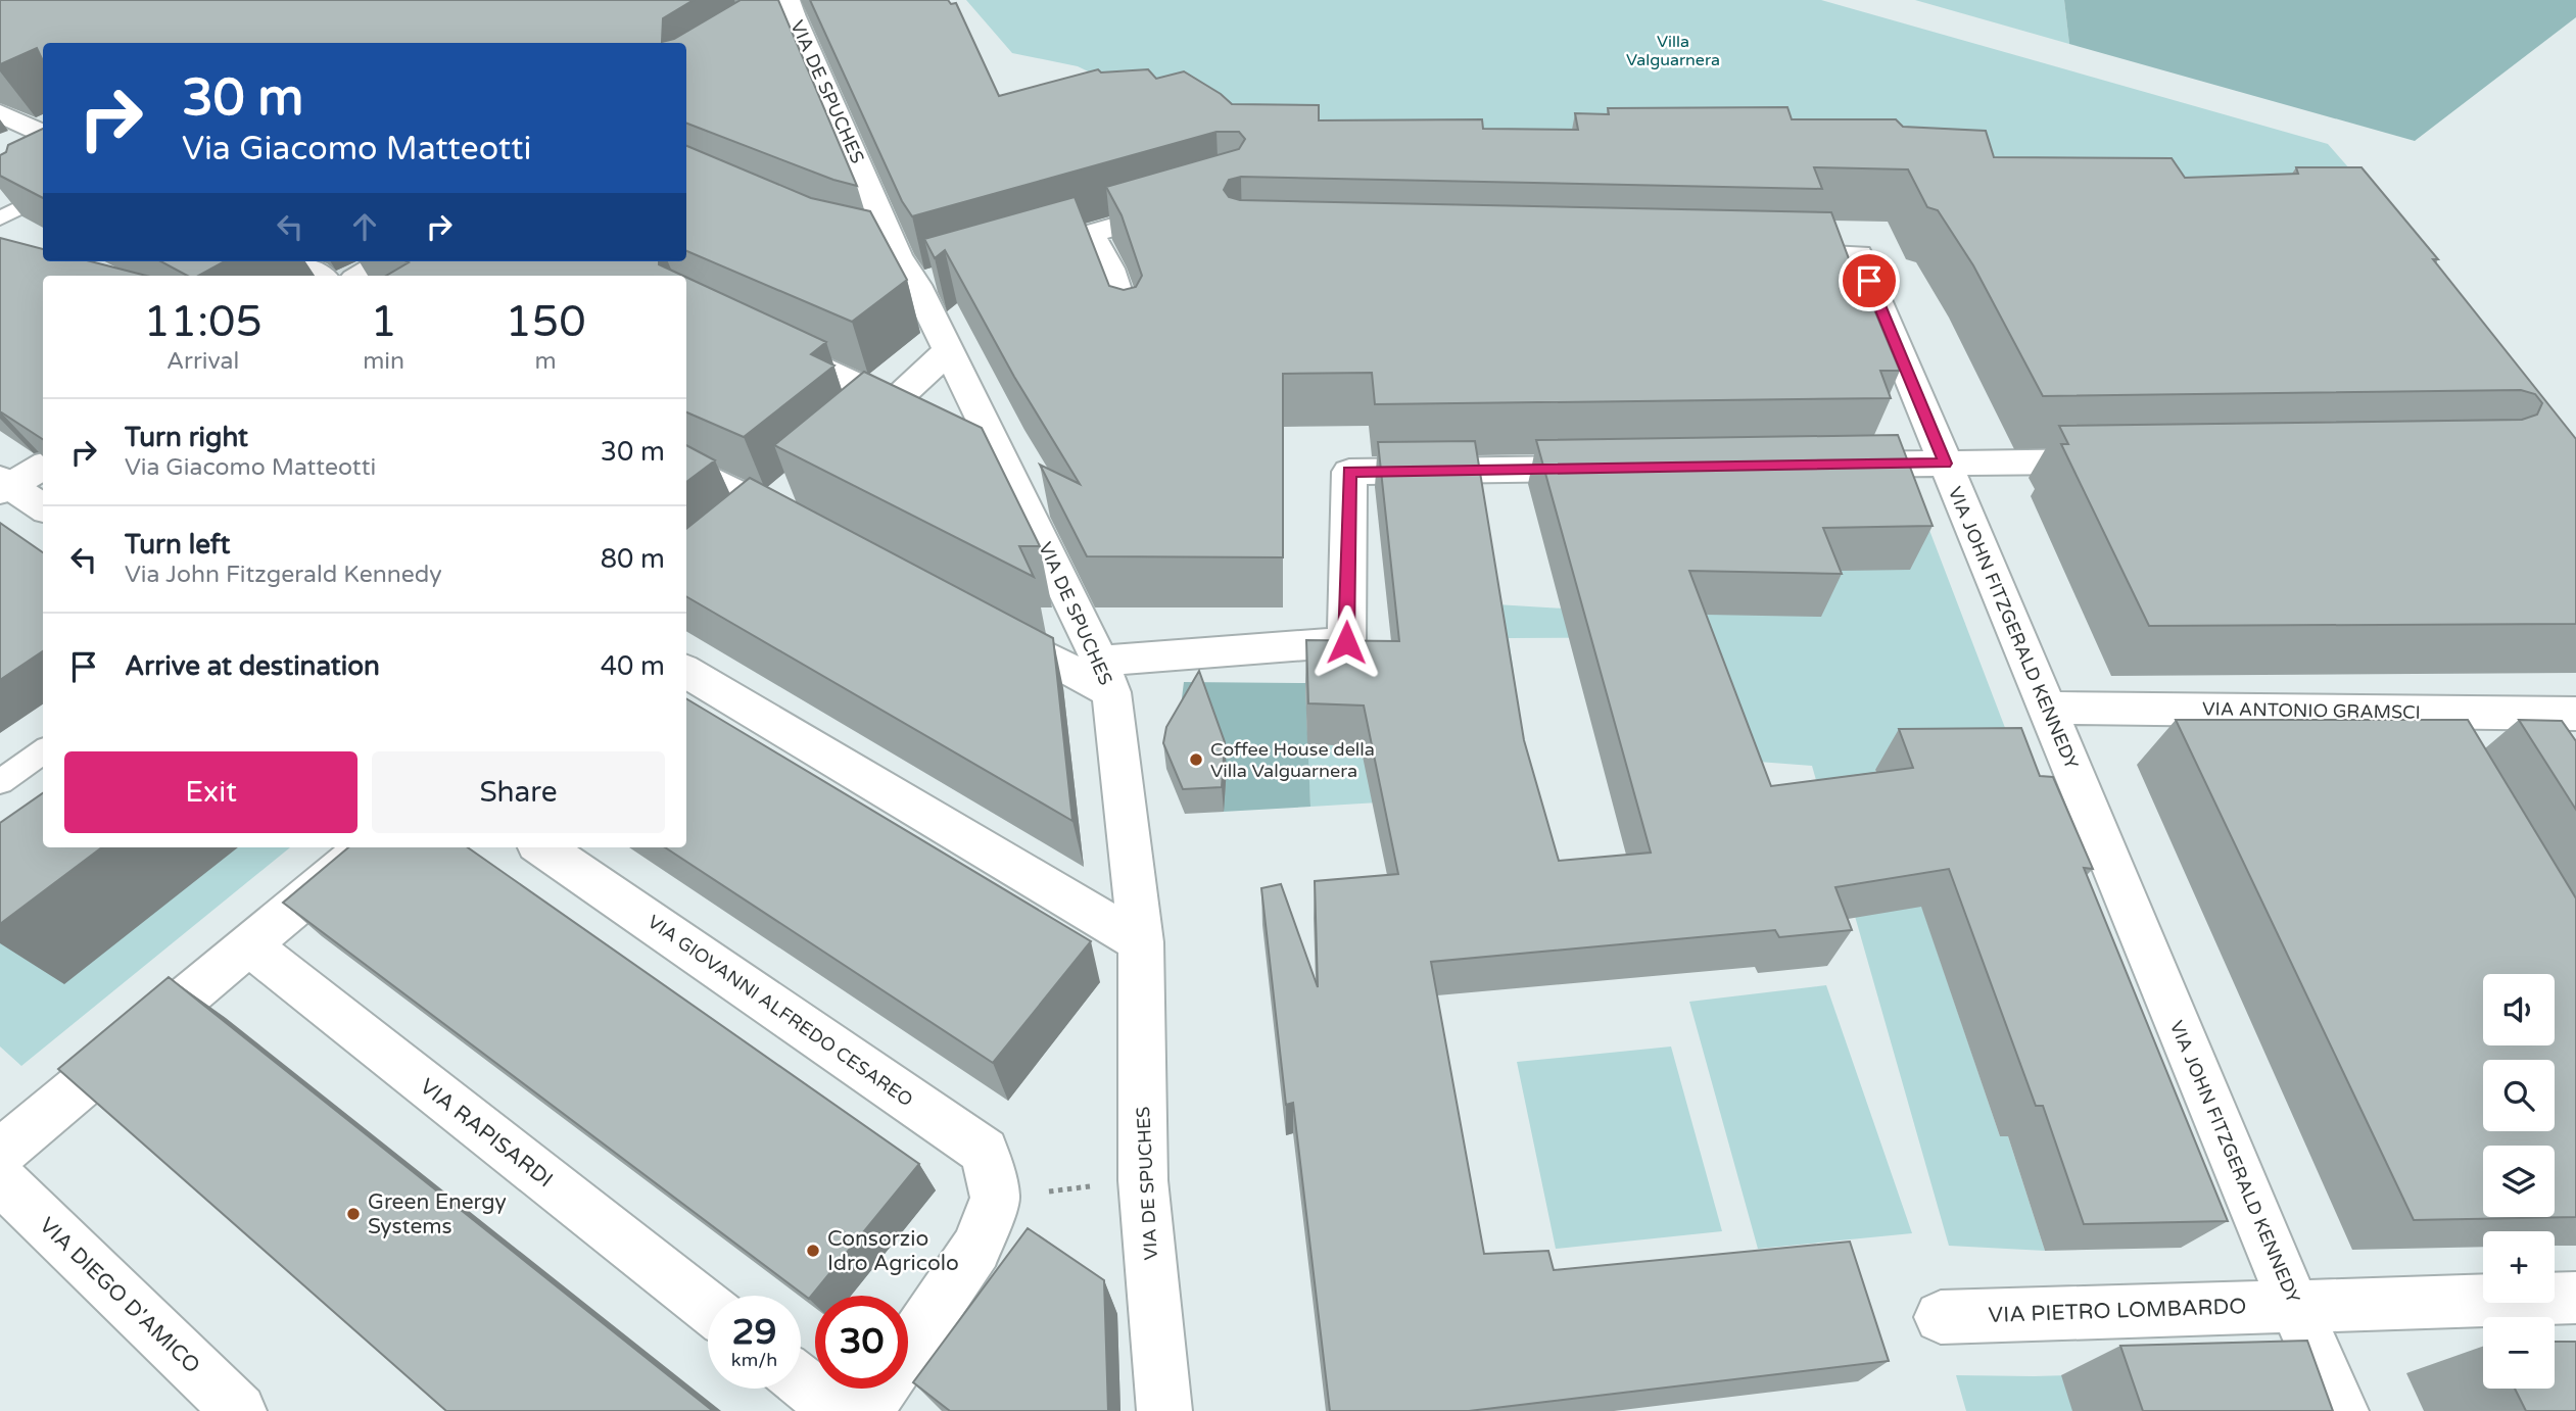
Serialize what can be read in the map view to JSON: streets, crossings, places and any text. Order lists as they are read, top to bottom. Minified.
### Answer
{"streets":{"street":["VIA DE SPUCHES","VIA JOHN FITZGERALD KENNEDY","VIA ANTONIO GRAMSCI","VIA GIOVANNI ALFREDO CESAREO","VIA RAPISARDI","VIA DIEGO D'AMICO","VIA PIETRO LOMBARDO"]},"crossings":[["VIA JOHN FITZGERALD KENNEDY","VIA ANTONIO GRAMSCI"],["VIA JOHN FITZGERALD KENNEDY","VIA PIETRO LOMBARDO"]],"parks":["Villa Valguarnera"],"places":["Coffee House della Villa Valguarnera","Green Energy Systems","Consorzio Idro Agricolo"],"page":{"turn":["30 m","Via Giacomo Matteotti"],"eta":["11:05","Arrival","1","min","150","m"],"list":[{"name":"Turn right","note":"Via Giacomo Matteotti","value":"30 m"},{"name":"Turn left","note":"Via John Fitzgerald Kennedy","value":"80 m"},{"name":"Arrive at destination","value":"40 m"}],"buttons":["Exit","Share"],"map_buttons":["+","−"],"speed":"29 km/h","limit":"30"}}
